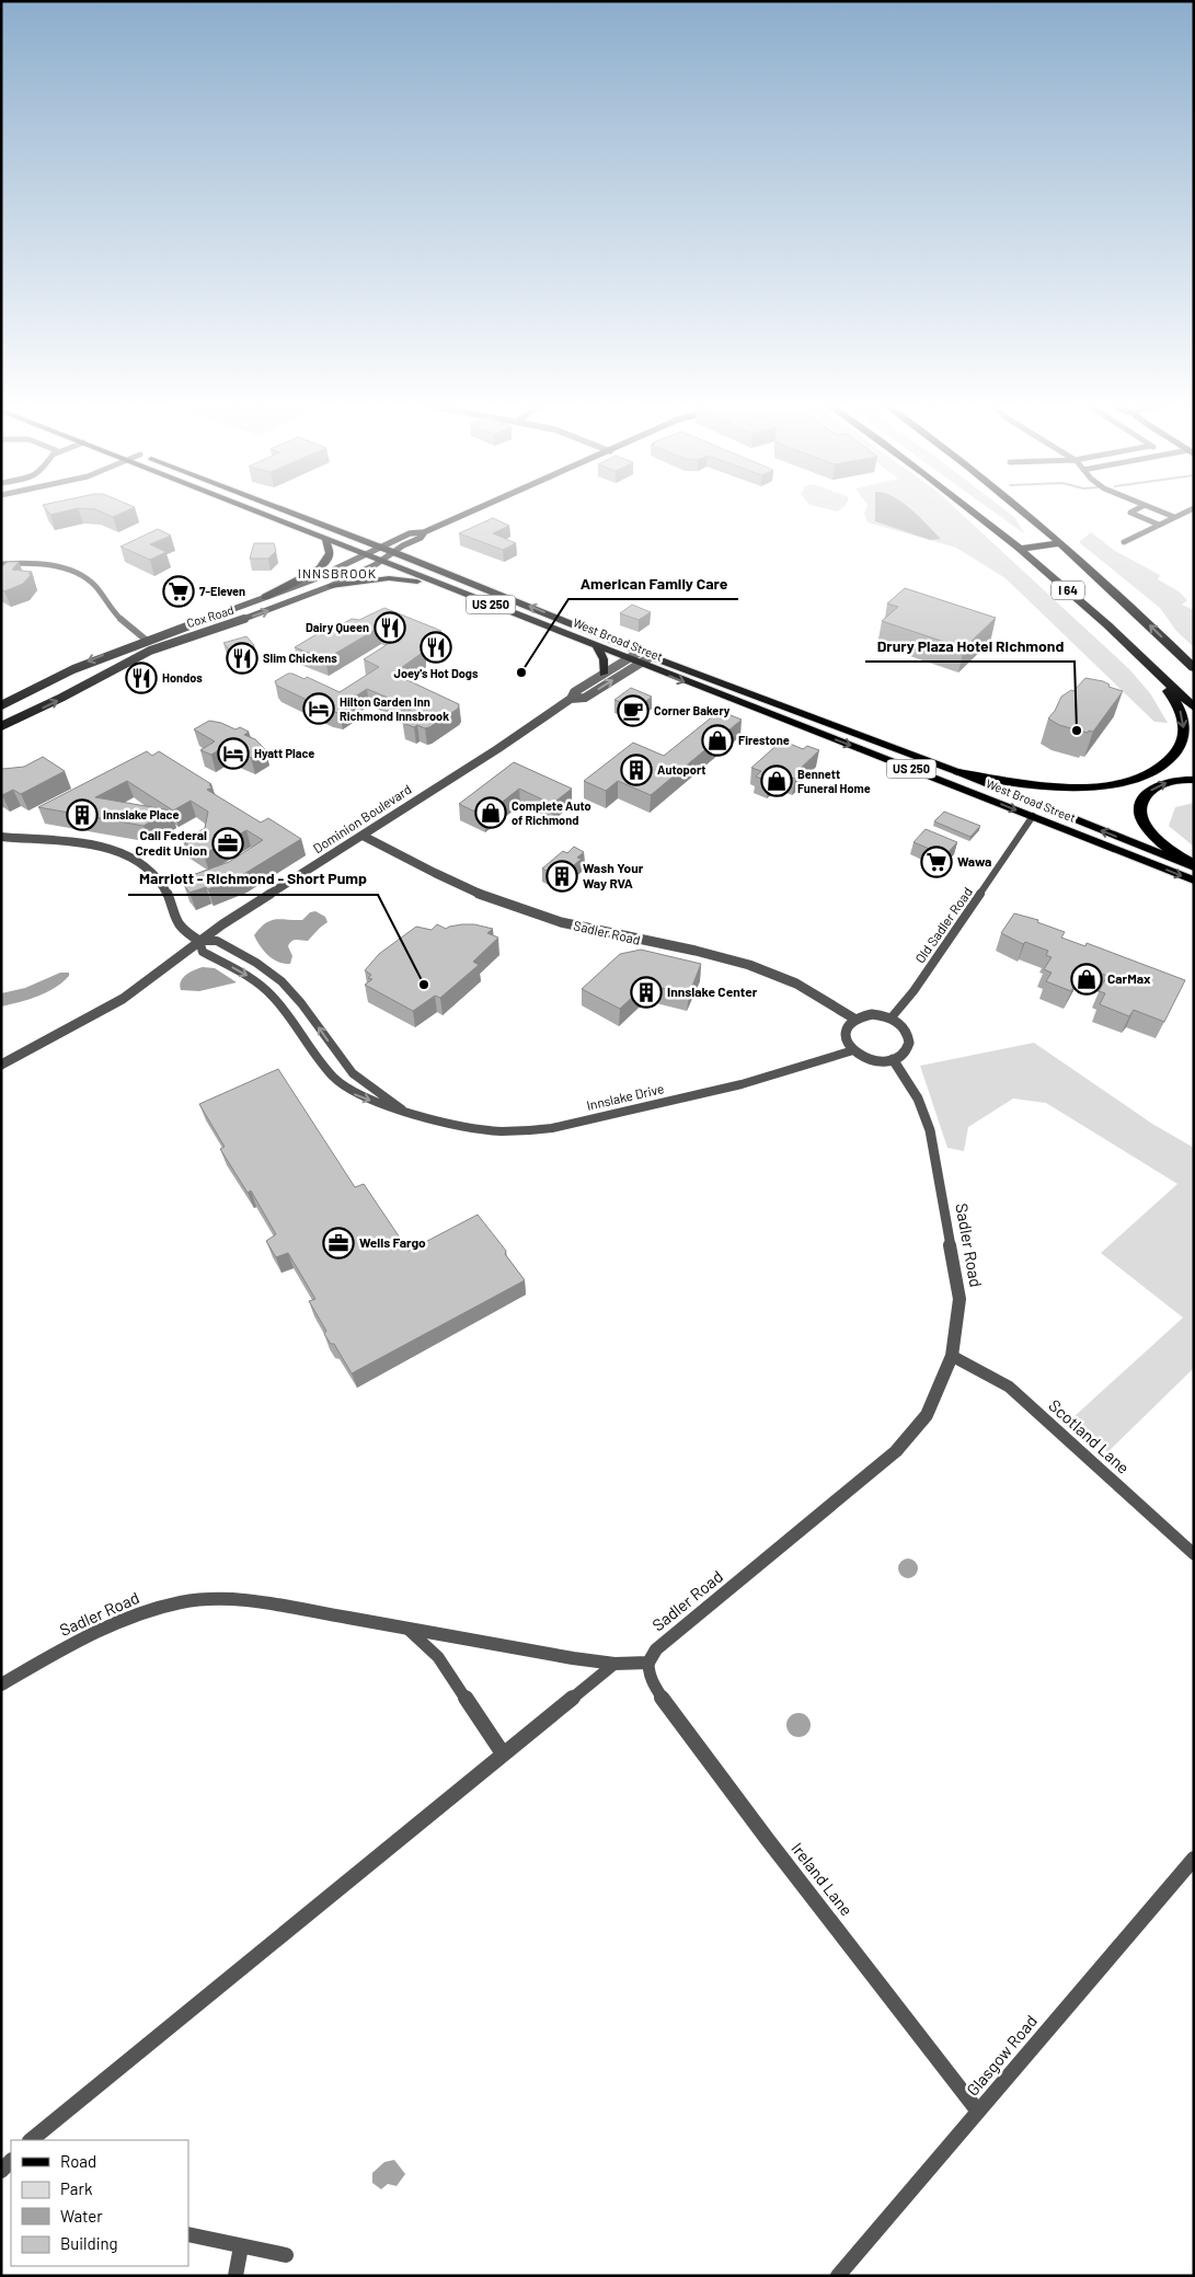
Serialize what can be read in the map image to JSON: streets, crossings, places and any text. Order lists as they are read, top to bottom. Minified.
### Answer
{"streets":{"highway":["I 64"],"main road":["US 250","Cox Road","West Broad Street"],"street":["Dominion Boulevard","Old Sadler Road","Sadler Road","Innslake Drive","Scotland Lane","Ireland Lane","Glasgow Road"]},"crossings":[["Cox Road","West Broad Street"],["West Broad Street","Dominion Boulevard"],["West Broad Street","Old Sadler Road"],["Dominion Boulevard","Sadler Road"],["Dominion Boulevard","Innslake Drive"],["Old Sadler Road","Sadler Road"],["Old Sadler Road","Innslake Drive"],["Sadler Road","Innslake Drive"],["Sadler Road","Scotland Lane"],["Sadler Road","Ireland Lane"],["Ireland Lane","Glasgow Road"]],"districts":["INNSBROOK"],"places":{"supermarket":["7-Eleven","Wawa"],"restaurant":["Dairy Queen","Joey's Hot Dogs","Slim Chickens","Hondos"],"other":["American Family Care","Drury Plaza Hotel Richmond","Marriott - Richmond - Short Pump"],"hotel":["Hilton Garden Inn Richmond Innsbrook","Hyatt Place"],"cafe":["Corner Bakery"],"shop":["Firestone","Bennett Funeral Home","Complete Auto of Richmond","CarMax"],"building":["Autoport","Innslake Place","Wash Your Way RVA","Innslake Center"],"office":["Call Federal Credit Union","Wells Fargo"]},"legend":["Road","Park","Water","Building"]}
